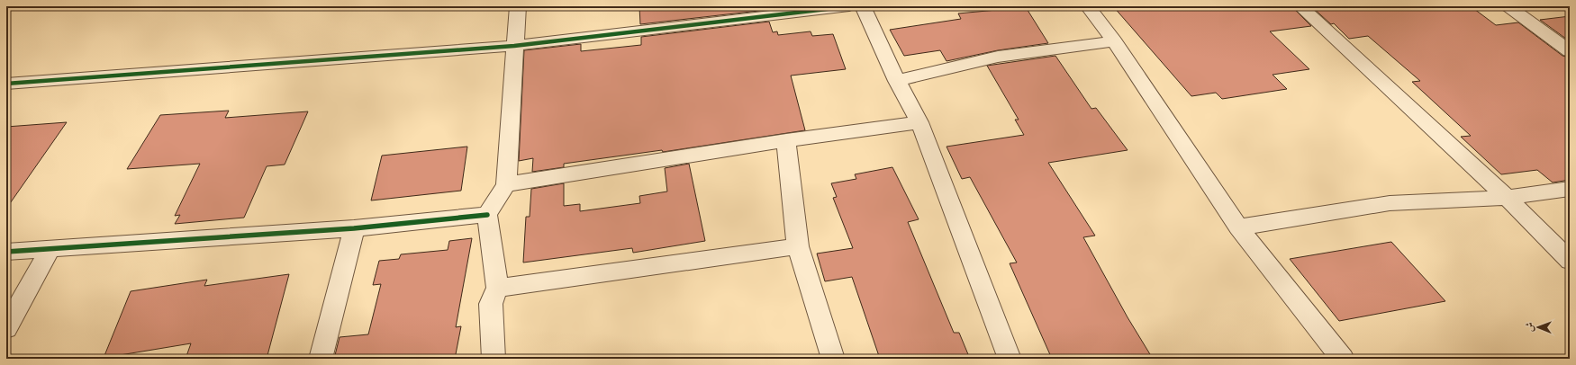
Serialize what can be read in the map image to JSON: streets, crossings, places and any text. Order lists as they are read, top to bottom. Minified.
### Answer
{"north":"left"}
